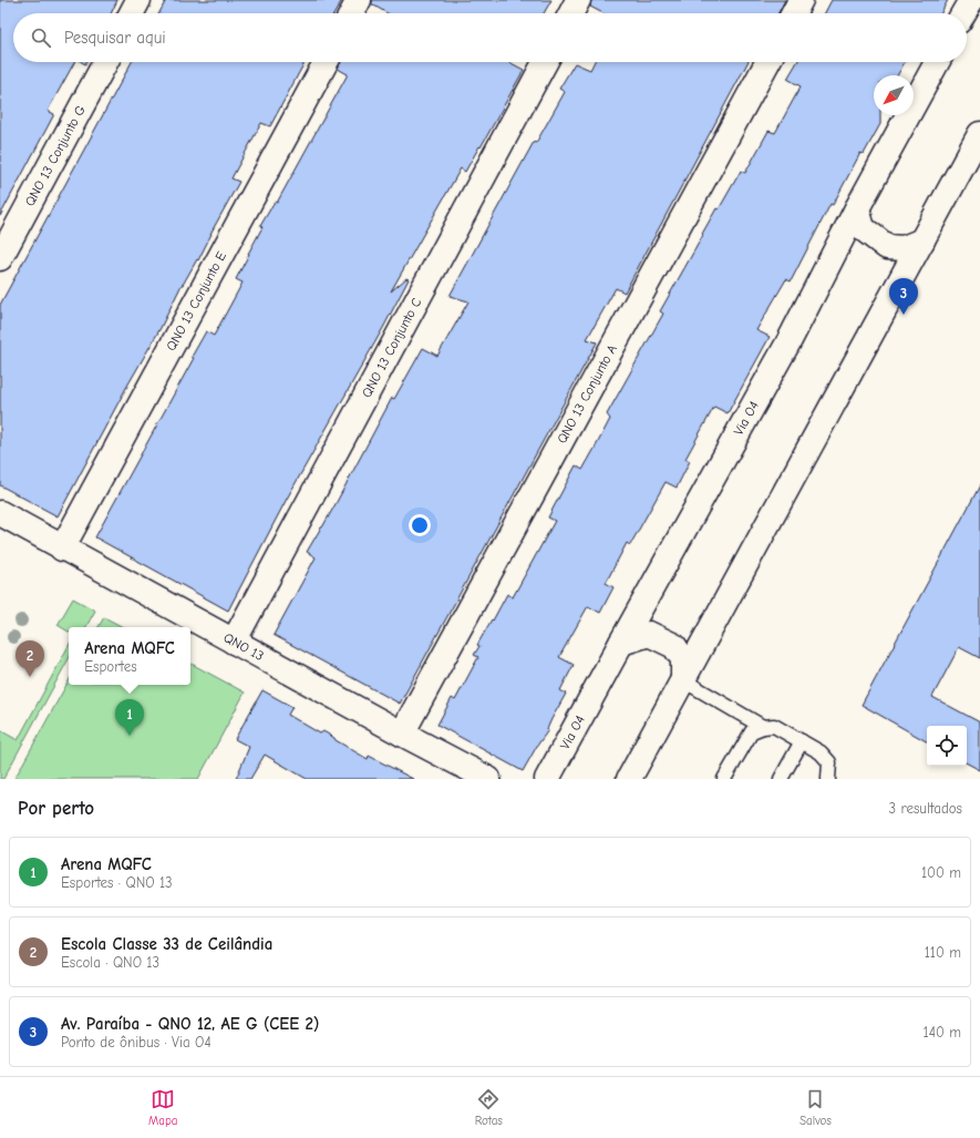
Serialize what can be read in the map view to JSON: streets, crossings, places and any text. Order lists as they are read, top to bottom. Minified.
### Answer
{"streets":{"street":["QNO 13 Conjunto G","QNO 13 Conjunto E","QNO 13 Conjunto C","QNO 13 Conjunto A","Via O4","QNO 13"]},"crossings":[["QNO 13 Conjunto E","QNO 13"],["QNO 13 Conjunto C","QNO 13"],["QNO 13 Conjunto A","QNO 13"]],"north":"bottom left","page":{"search":"Pesquisar aqui","pins":["3","2","1"],"popup":["Arena MQFC","Esportes"],"heading":["Por perto","3 resultados"],"list":[{"mark":"1","name":"Arena MQFC","note":"Esportes · QNO 13","value":"100 m"},{"mark":"2","name":"Escola Classe 33 de Ceilândia","note":"Escola · QNO 13","value":"110 m"},{"mark":"3","name":"Av. Paraíba - QNO 12, AE G (CEE 2)","note":"Ponto de ônibus · Via O4","value":"140 m"}],"nav":["Mapa","Rotas","Salvos"]}}
